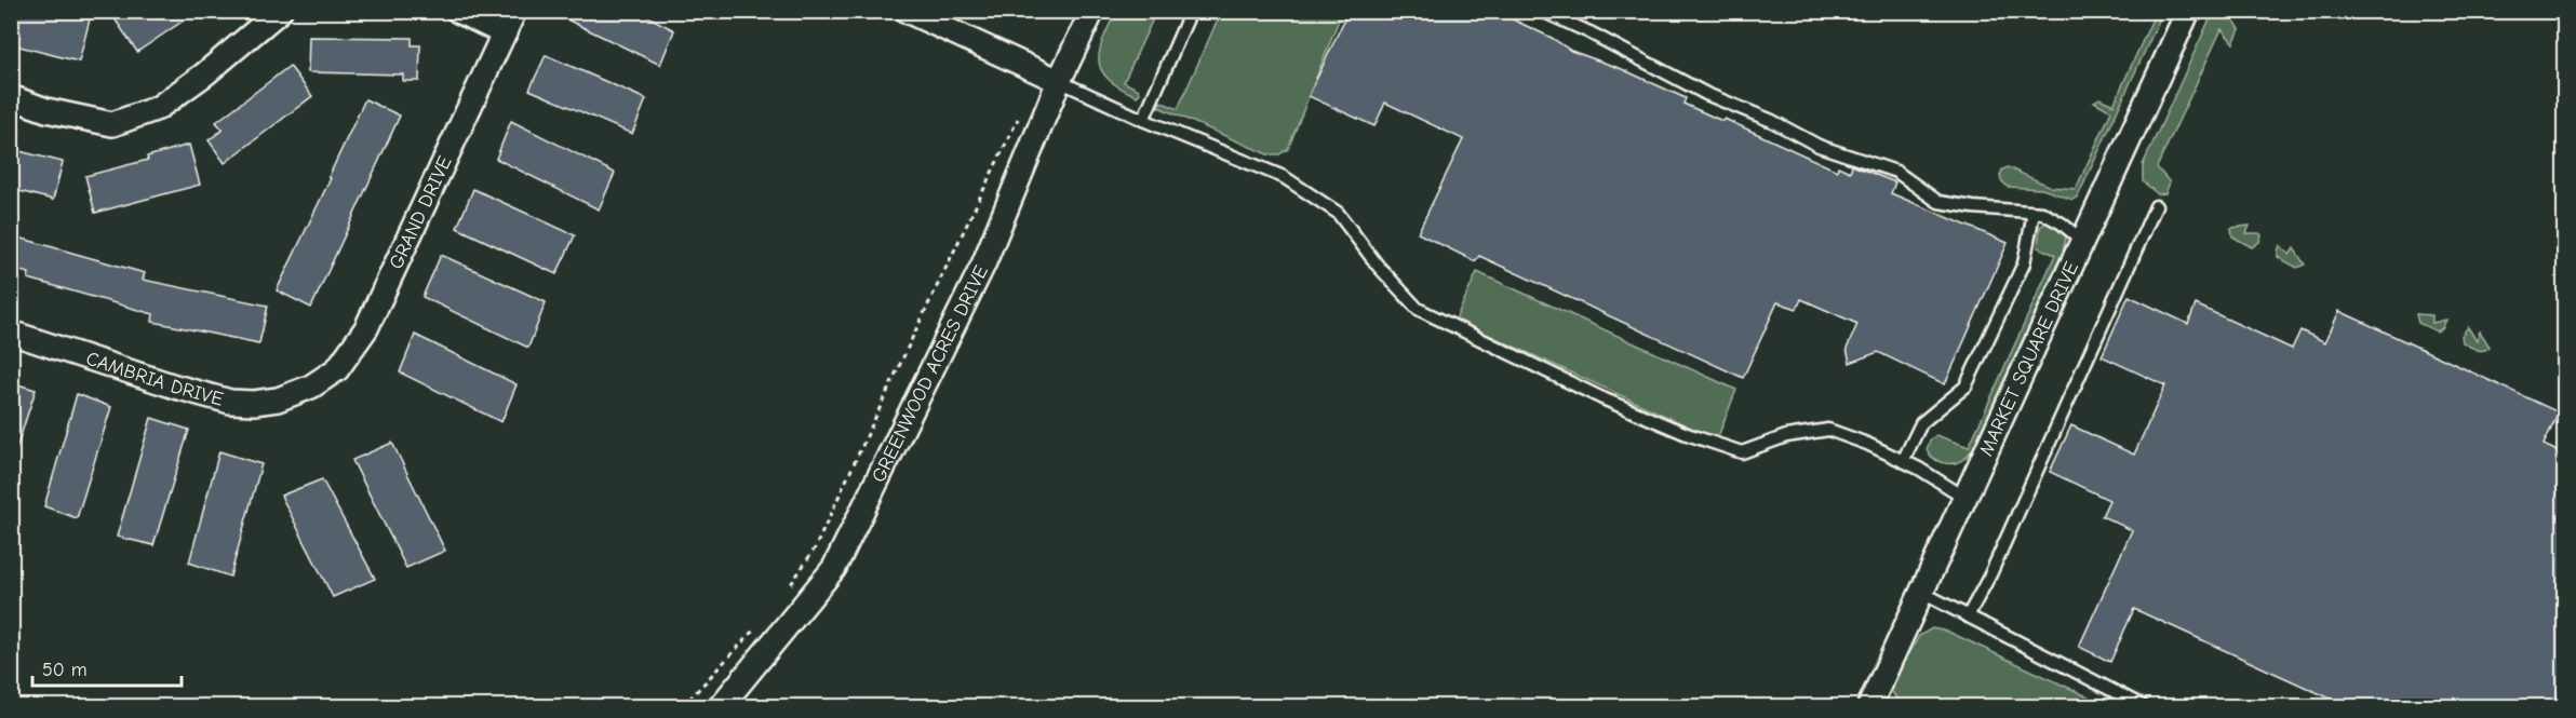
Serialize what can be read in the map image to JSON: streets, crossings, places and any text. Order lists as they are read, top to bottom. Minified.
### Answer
{"streets":{"street":["GRAND DRIVE","MARKET SQUARE DRIVE","GREENWOOD ACRES DRIVE","CAMBRIA DRIVE"]},"crossings":[["GRAND DRIVE","CAMBRIA DRIVE"]],"scale_bar":"50 m"}
